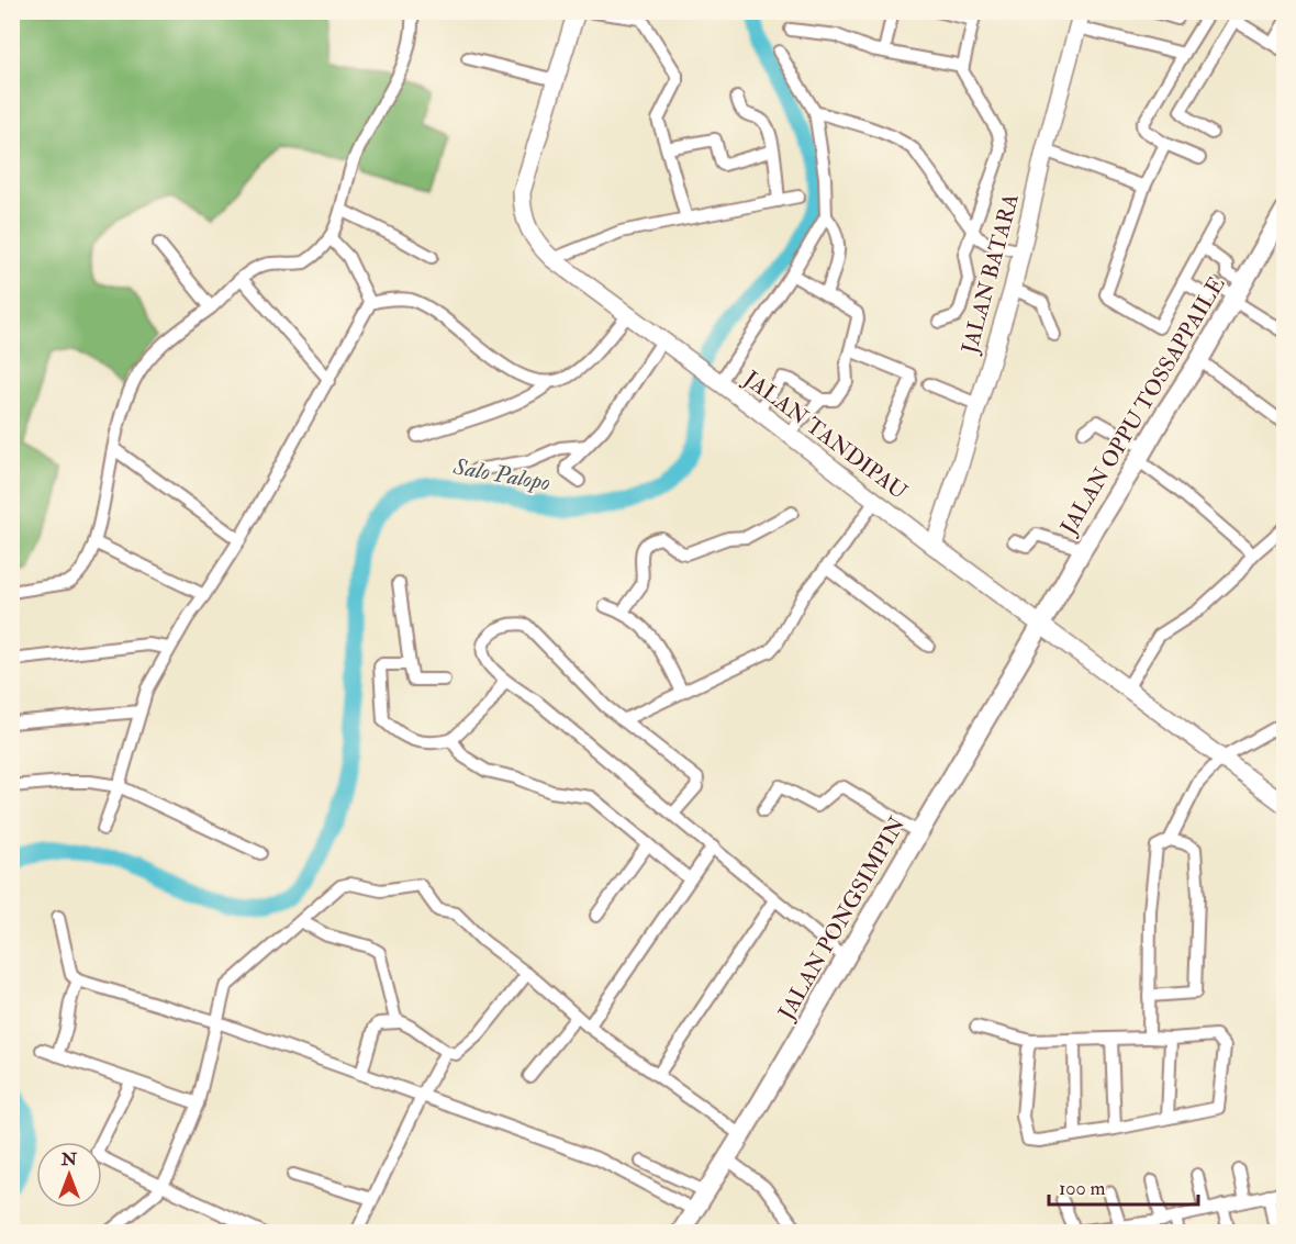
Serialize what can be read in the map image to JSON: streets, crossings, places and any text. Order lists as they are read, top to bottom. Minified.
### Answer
{"streets":{"main road":["JALAN OPPU TOSSAPPAILE","JALAN PONGSIMPIN"],"street":["JALAN BATARA","JALAN TANDIPAU"]},"crossings":[["JALAN BATARA","JALAN TANDIPAU"],["JALAN OPPU TOSSAPPAILE","JALAN TANDIPAU"],["JALAN OPPU TOSSAPPAILE","JALAN PONGSIMPIN"],["JALAN TANDIPAU","JALAN PONGSIMPIN"]],"water":["Salo Palopo"],"scale_bar":"100 m","north":"top"}
